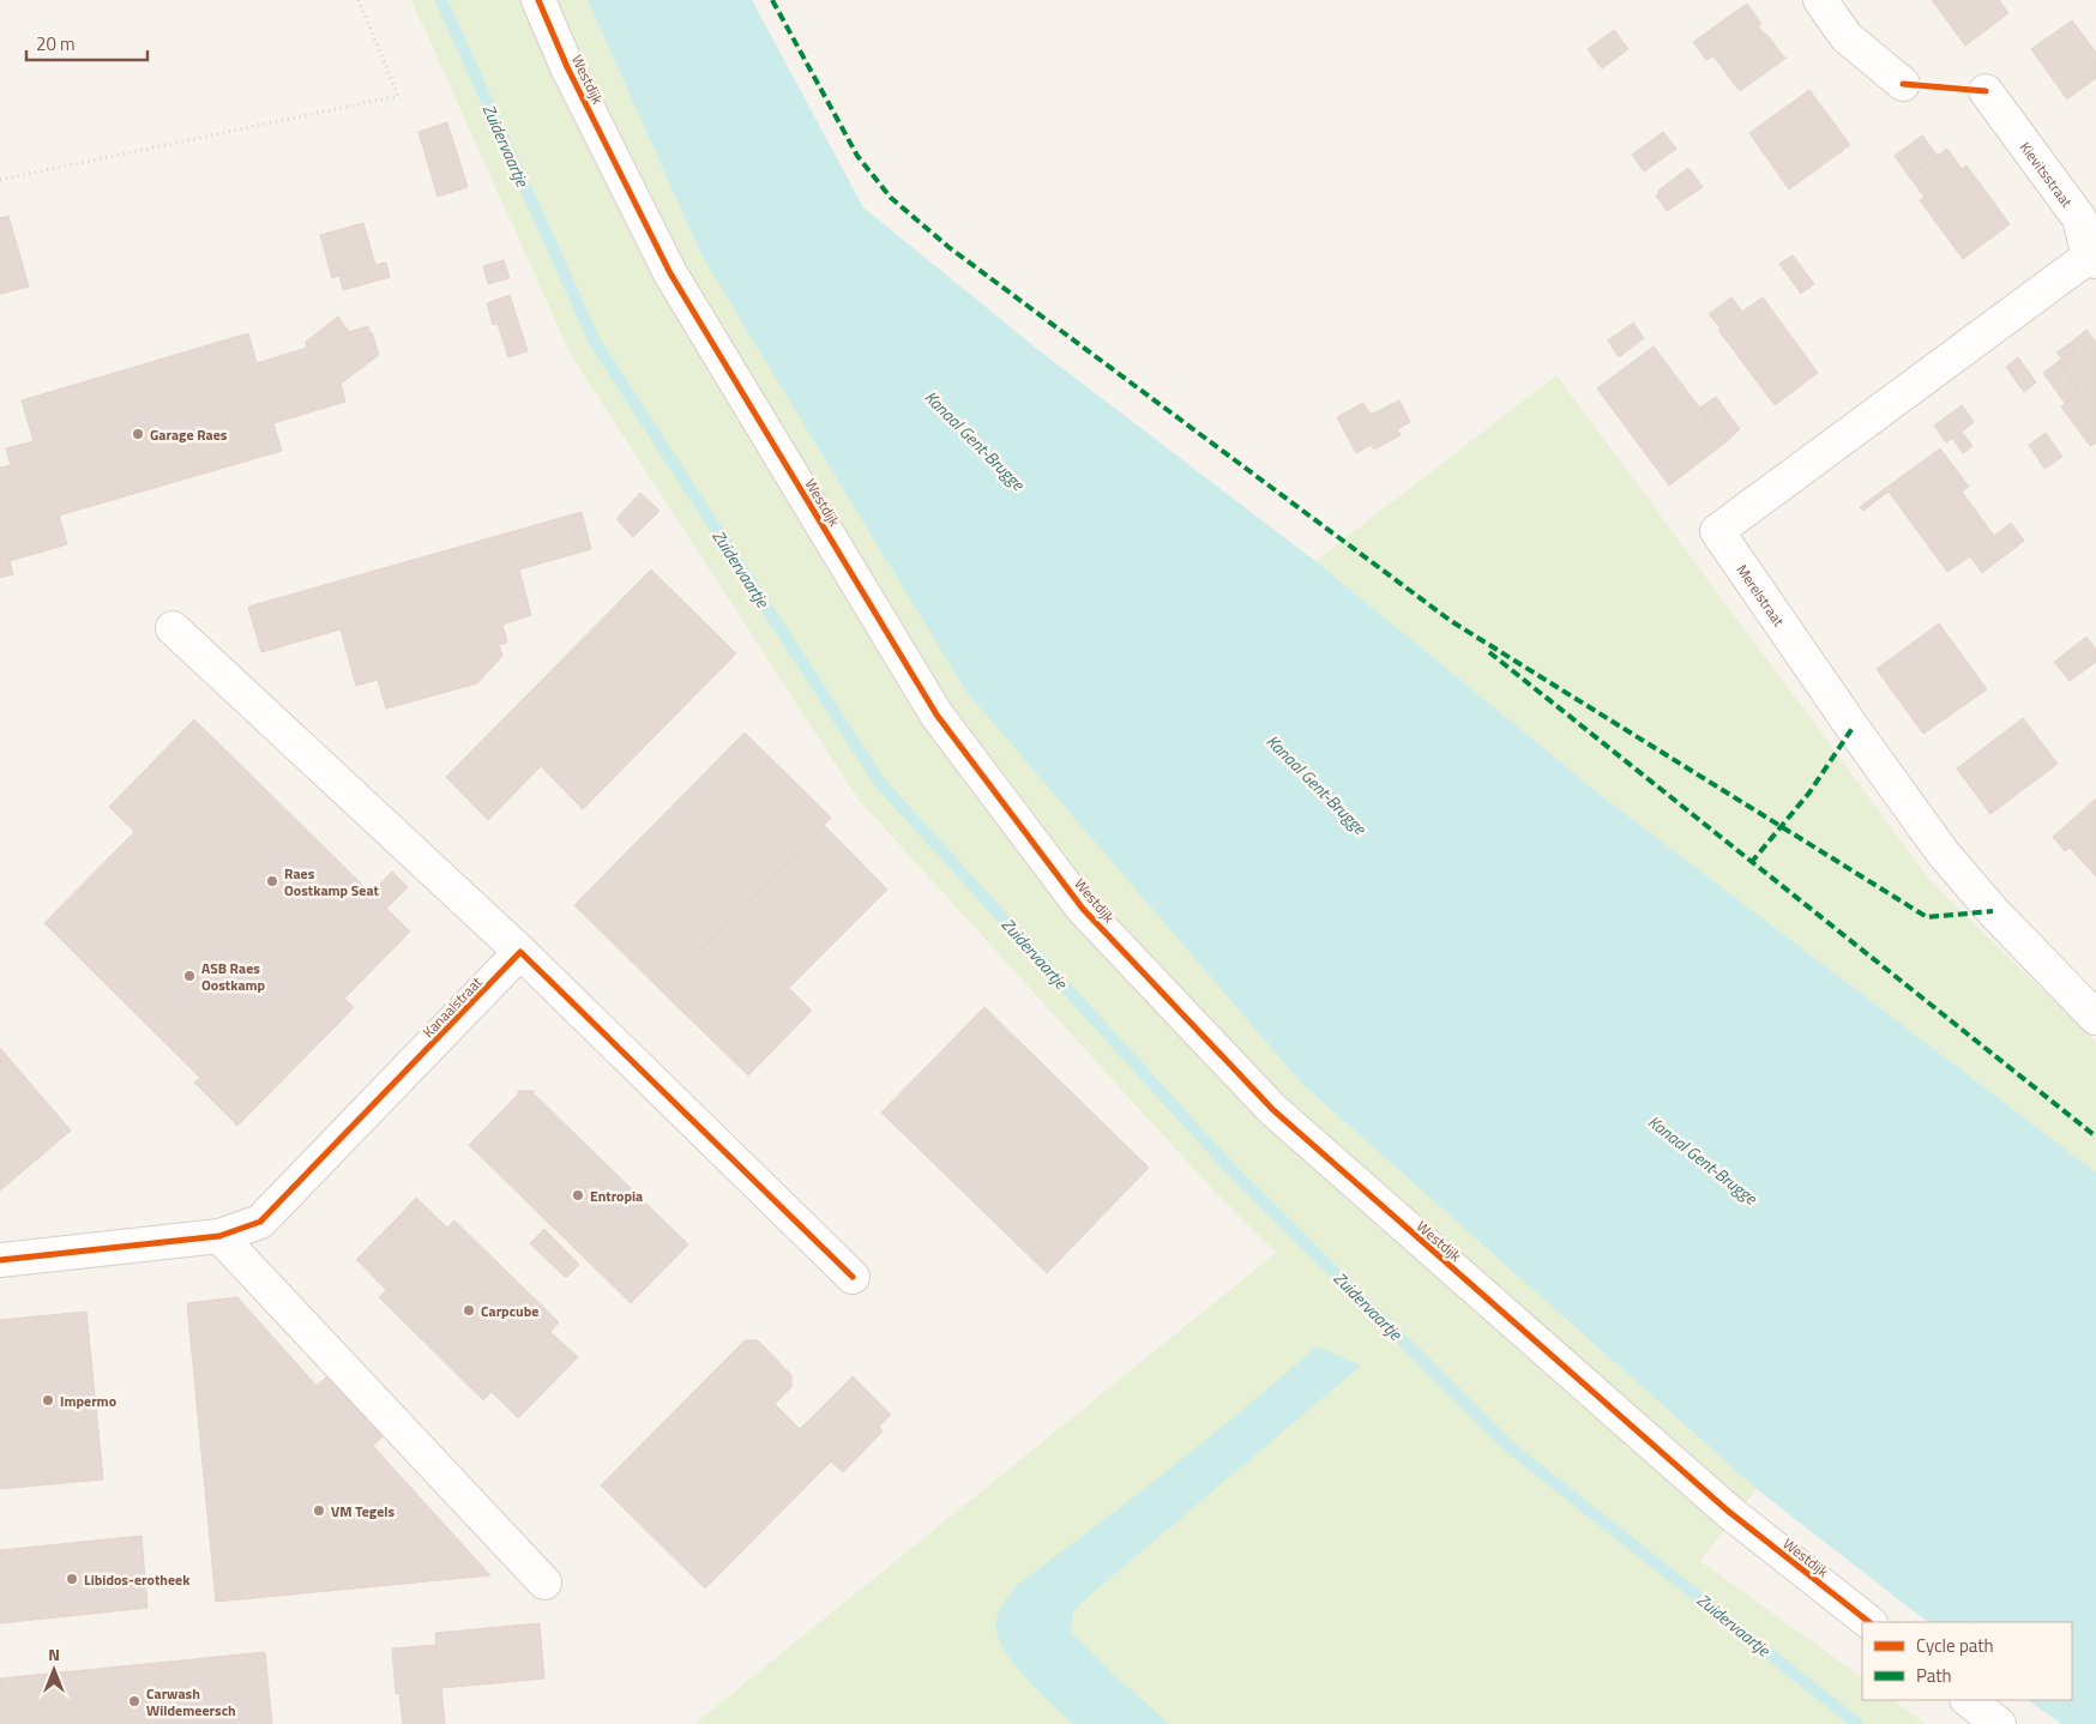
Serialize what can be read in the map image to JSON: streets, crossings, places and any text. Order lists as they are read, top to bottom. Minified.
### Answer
{"streets":{"street":["Westdijk","Kievitsstraat","Merelstraat","Kanaalstraat"]},"crossings":[["Kievitsstraat","Merelstraat"]],"water":["Zuidervaartje","Kanaal Gent-Brugge"],"places":["Garage Raes","Raes Oostkamp Seat","ASB Raes Oostkamp","Entropia","Carpcube","Impermo","VM Tegels","Libidos-erotheek","Carwash Wildemeersch"],"legend":["Cycle path","Path"],"scale_bar":"20 m","north":"top"}
